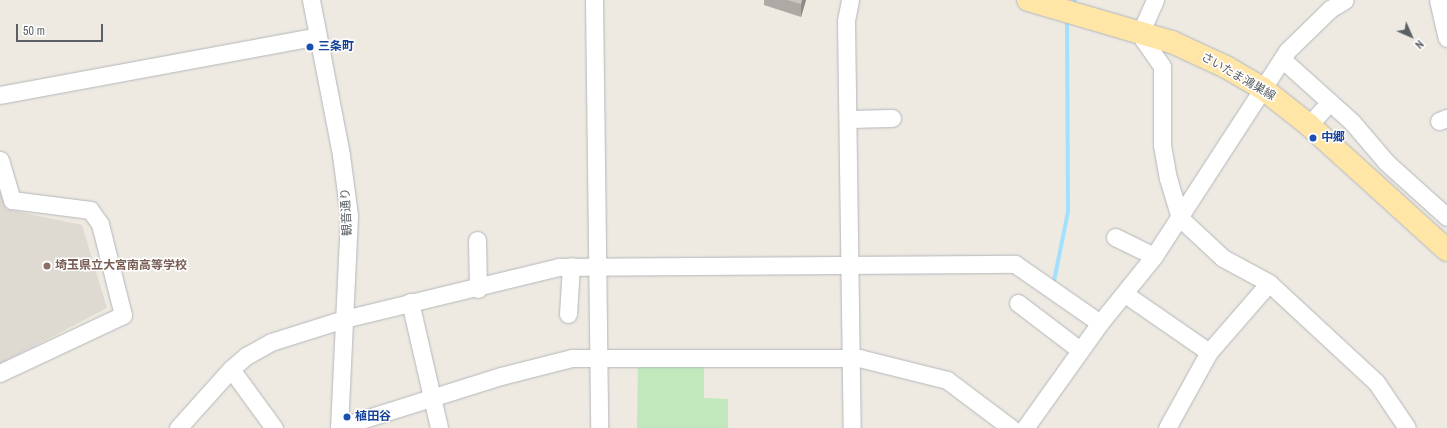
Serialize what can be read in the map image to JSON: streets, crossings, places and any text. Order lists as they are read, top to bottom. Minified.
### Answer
{"streets":{"main road":["さいたま鴻巣線"],"street":["観音通り"]},"places":["三条町","中郷","埼玉県立大宮南高等学校","植田谷"],"scale_bar":"50 m","north":"bottom right"}
